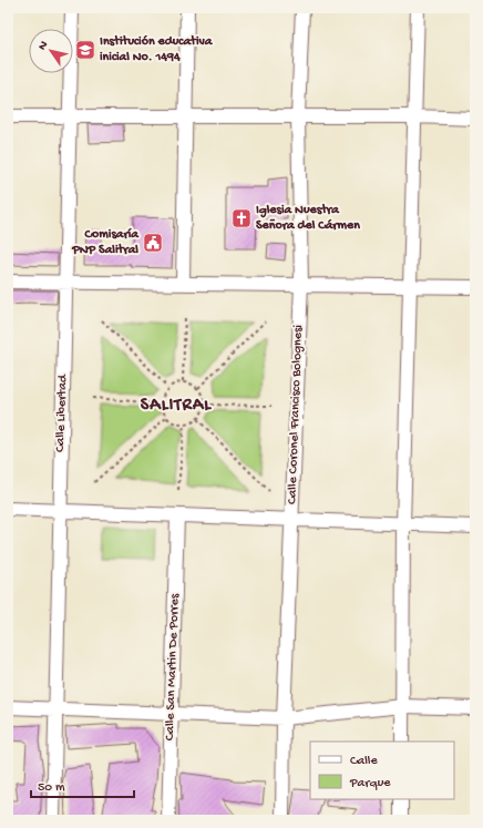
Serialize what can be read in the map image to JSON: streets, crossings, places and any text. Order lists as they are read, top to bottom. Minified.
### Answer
{"streets":{"street":["Calle Libertad","Calle Coronel Francisco Bolognesi","Calle San Martin De Porres"]},"districts":["SALITRAL"],"places":{"school or university":["Institución educativa inicial No. 1494"],"church":["Iglesia Nuestra Señora del Cármen"],"public building":["Comisaría PNP Salitral"]},"legend":["Calle","Parque"],"scale_bar":"50 m","north":"top left"}
